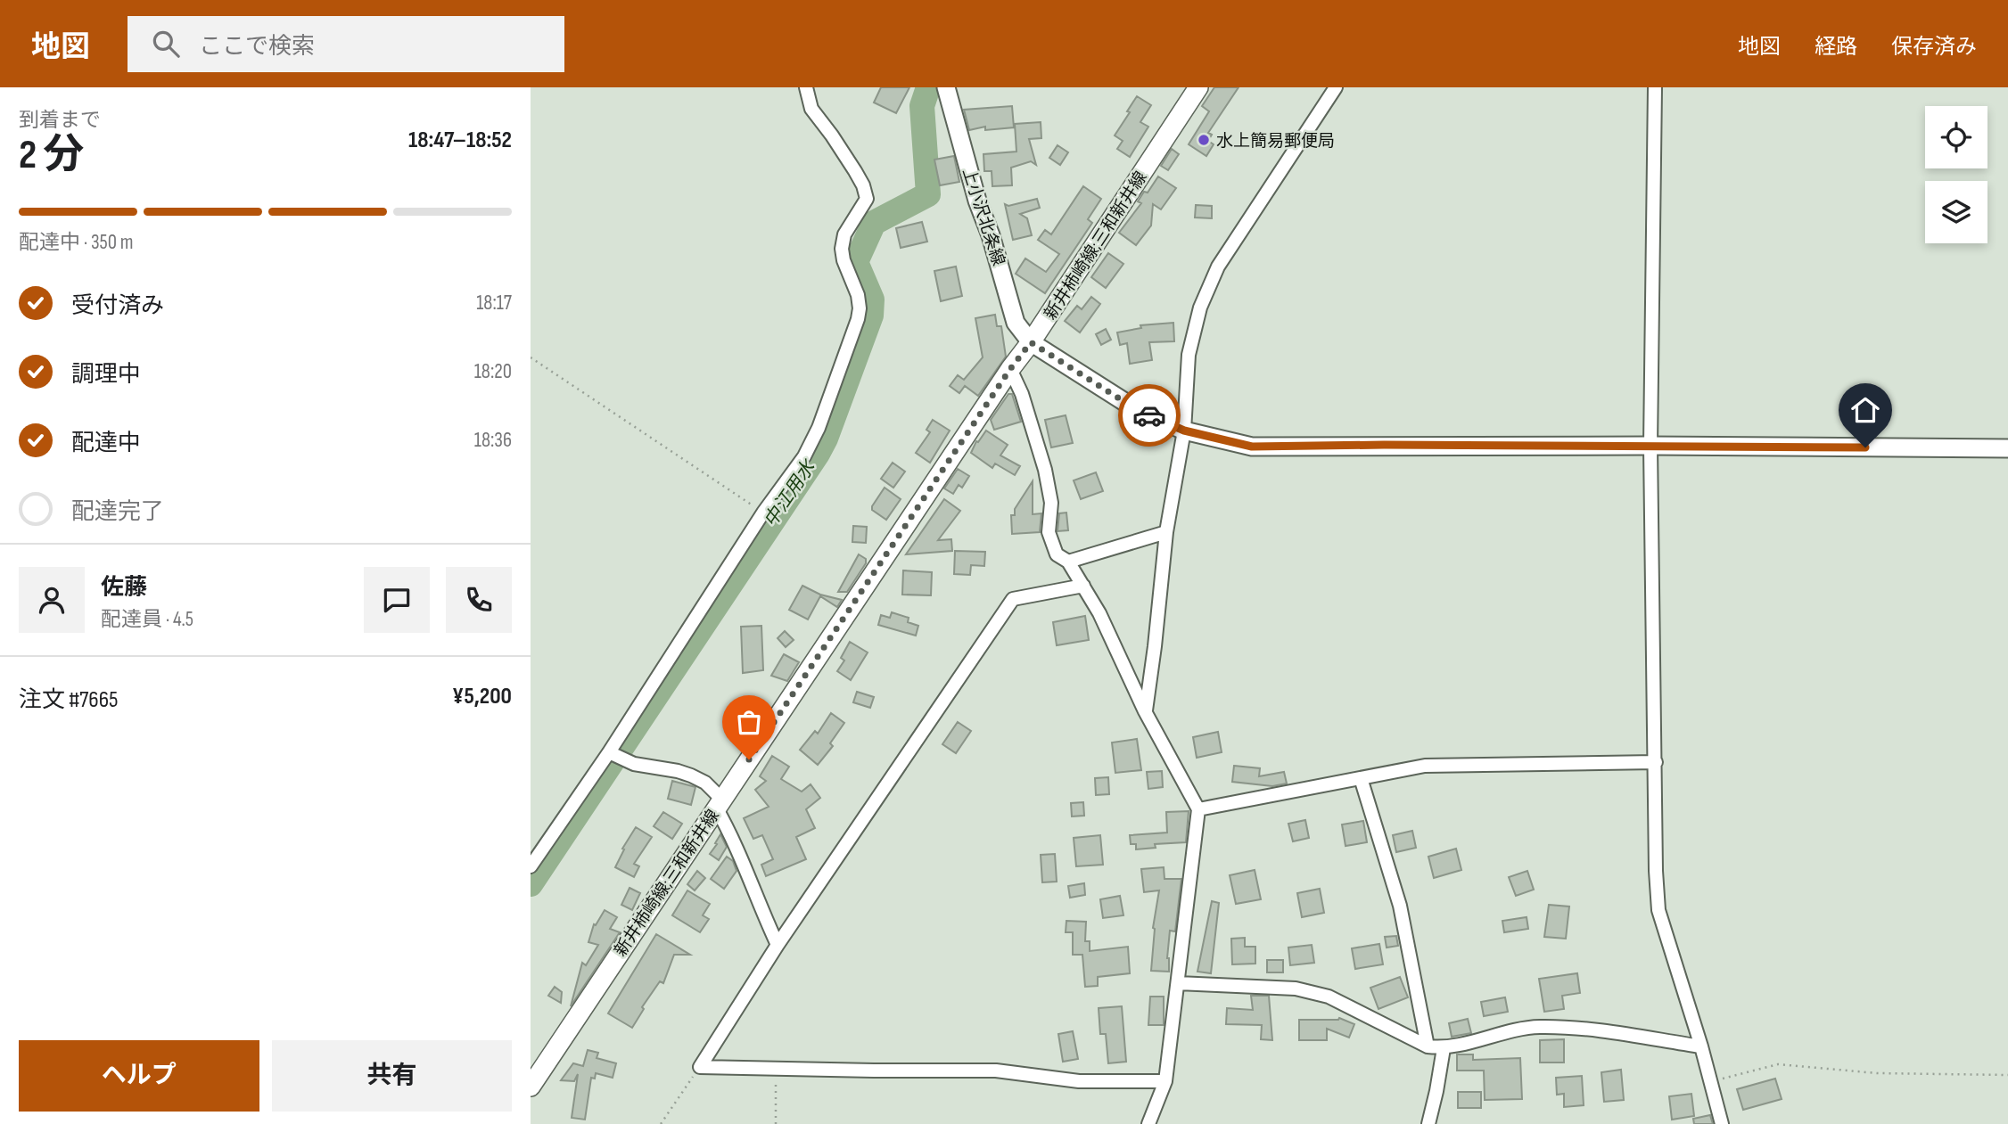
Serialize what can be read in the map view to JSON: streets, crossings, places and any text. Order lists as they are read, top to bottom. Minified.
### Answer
{"streets":{"main road":["新井柿崎線;三和新井線"],"street":["上小沢北条線"]},"crossings":[["上小沢北条線","新井柿崎線;三和新井線"]],"water":["中江用水"],"places":["水上簡易郵便局"],"page":{"header":"地図","search":"ここで検索","nav":["地図","経路","保存済み"],"heading":["2 分","到着まで","18:47–18:52"],"panel":["佐藤","配達員 · 4.5","注文 #7665","¥5,200"],"bar":"配達中 · 350 m","list":[["受付済み","18:17"],["調理中","18:20"],["配達中","18:36"],"配達完了"],"buttons":["ヘルプ","共有"]}}
